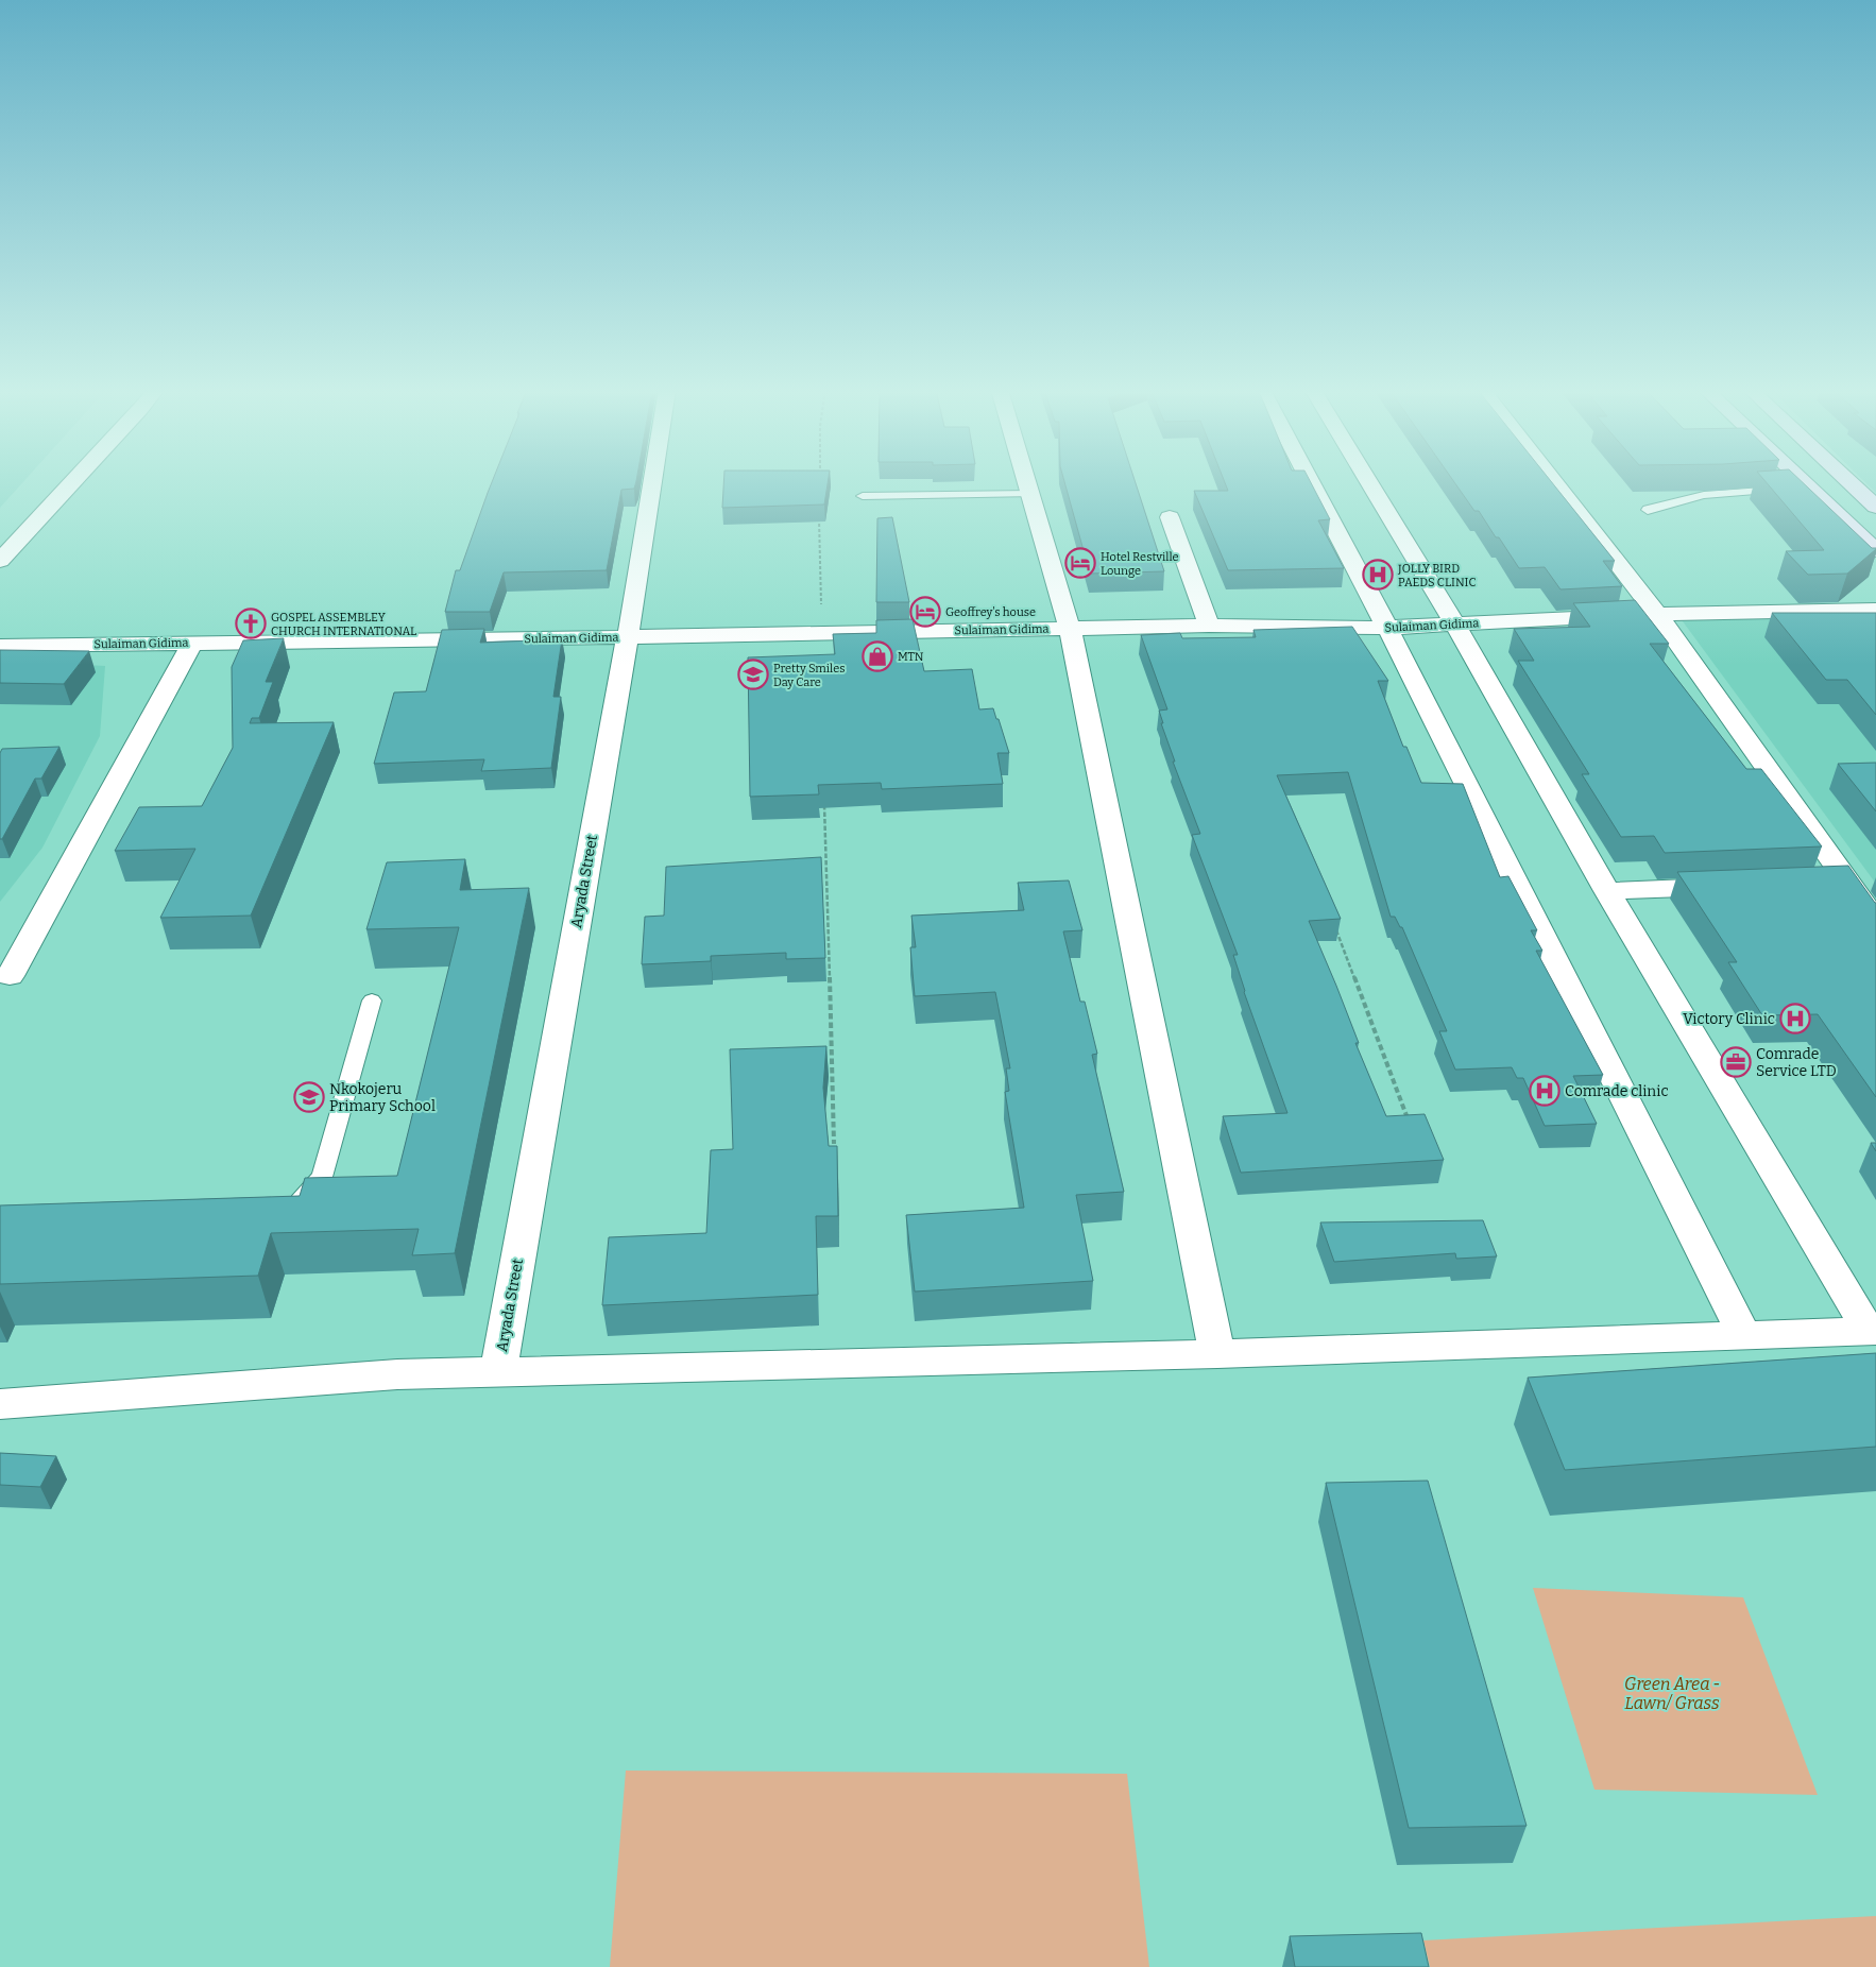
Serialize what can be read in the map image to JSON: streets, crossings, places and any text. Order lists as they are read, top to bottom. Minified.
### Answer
{"streets":{"street":["Sulaiman Gidima","Aryada Street"]},"crossings":[["Sulaiman Gidima","Aryada Street"]],"parks":["Green Area - Lawn/ Grass"],"places":{"hotel":["Hotel Restville Lounge","Geoffrey's house"],"hospital":["JOLLY BIRD PAEDS CLINIC","Victory Clinic","Comrade clinic"],"church":["GOSPEL ASSEMBLEY CHURCH INTERNATIONAL"],"shop":["MTN"],"school or university":["Pretty Smiles Day Care","Nkokojeru Primary School"],"office":["Comrade Service LTD"]}}
